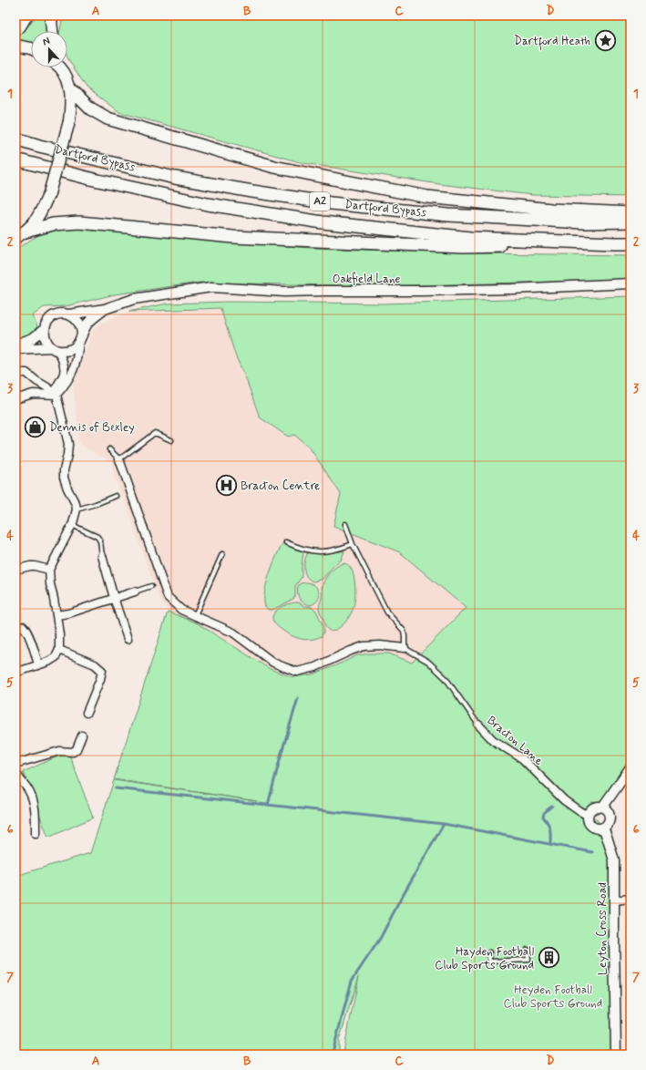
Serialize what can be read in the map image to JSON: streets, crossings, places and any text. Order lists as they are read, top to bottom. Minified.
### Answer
{"streets":{"highway":["Dartford Bypass","A2"],"street":["Oakfield Lane","Bracton Lane","Leyton Cross Road"]},"crossings":[["Bracton Lane","Leyton Cross Road"]],"parks":["Heyden Football Club Sports Ground"],"places":{"place":["Dartford Heath"],"shop":["Dennis of Bexley"],"hospital":["Bracton Centre"],"building":["Hayden Football Club Sports Ground"]},"north":"top","grid":{"columns":["A","B","C","D"],"rows":["1","2","3","4","5","6","7"]}}
